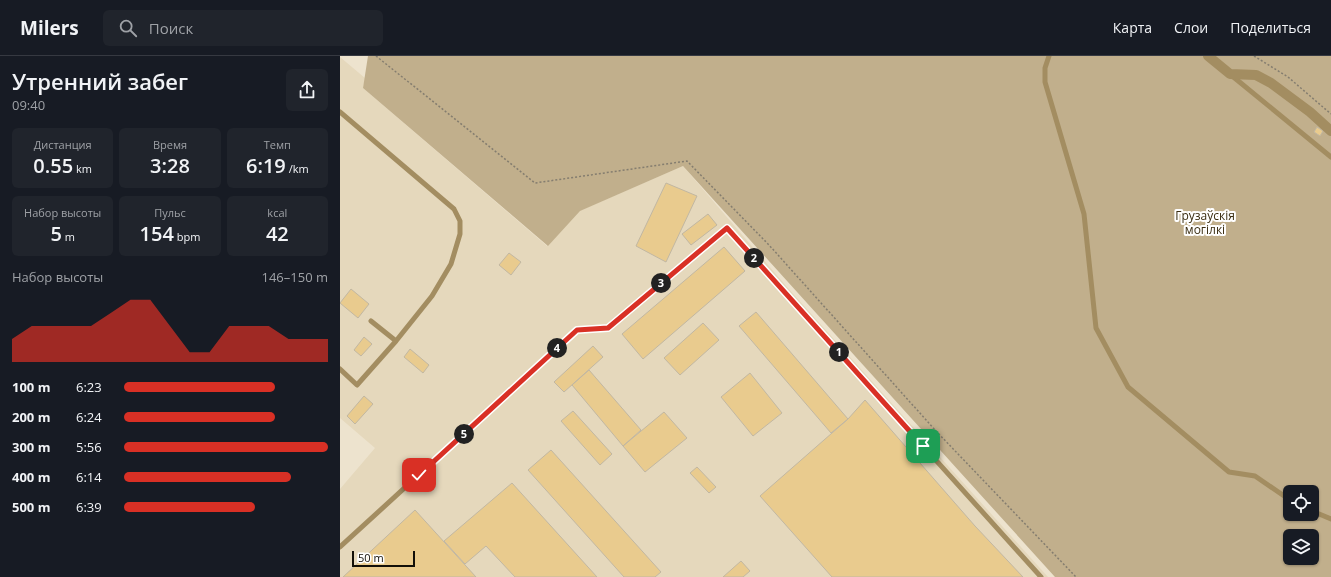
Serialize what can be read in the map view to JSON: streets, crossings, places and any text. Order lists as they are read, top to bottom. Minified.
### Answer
{"parks":["Грузаўскія могілкі"],"scale_bar":"50 m","page":{"header":"Milers","search":"Поиск","nav":["Карта","Слои","Поделиться"],"heading":["Утренний забег","09:40"],"stats":[["Дистанция","0.55 km"],["Время","3:28"],["Темп","6:19 /km"],["Набор высоты","5 m"],["Пульс","154 bpm"],["kcal","42"]],"pins":["2","3","4","1","5"],"chart":["Набор высоты","146–150 m"],"list":[{"name":"100 m","note":"6:23"},{"name":"200 m","note":"6:24"},{"name":"300 m","note":"5:56"},{"name":"400 m","note":"6:14"},{"name":"500 m","note":"6:39"}],"scale":"50 m"}}
